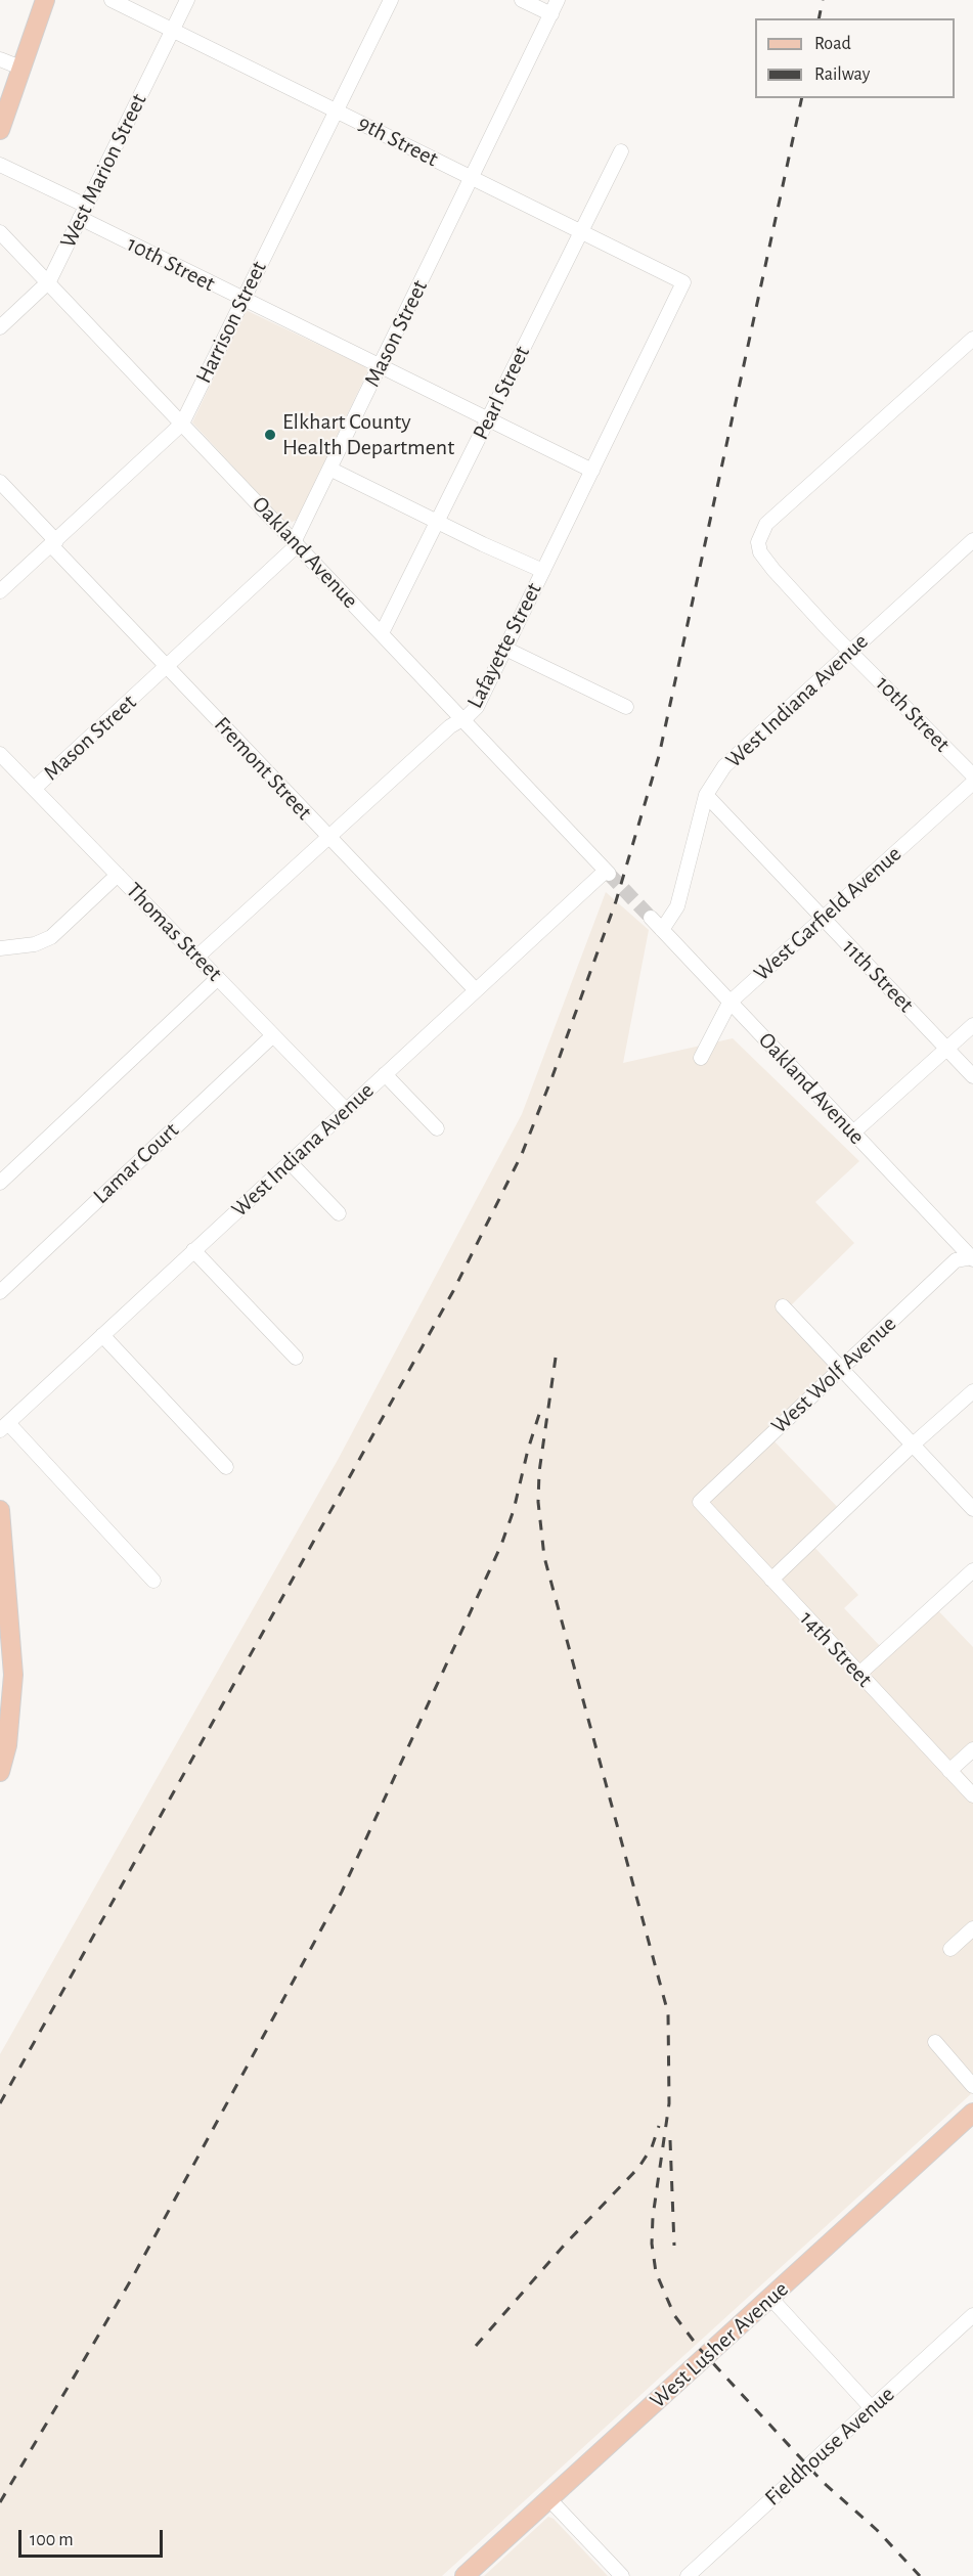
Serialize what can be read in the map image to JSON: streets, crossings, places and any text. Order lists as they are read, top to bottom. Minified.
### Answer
{"streets":{"main road":["West Lusher Avenue"],"street":["9th Street","West Marion Street","10th Street","Harrison Street","Mason Street","Pearl Street","Oakland Avenue","Lafayette Street","West Indiana Avenue","Fremont Street","West Garfield Avenue","Thomas Street","11th Street","Lamar Court","West Wolf Avenue","14th Street","Fieldhouse Avenue"]},"crossings":[["9th Street","West Marion Street"],["9th Street","Harrison Street"],["9th Street","Mason Street"],["9th Street","Pearl Street"],["9th Street","Lafayette Street"],["West Marion Street","10th Street"],["West Marion Street","Oakland Avenue"],["10th Street","Harrison Street"],["10th Street","Mason Street"],["10th Street","Pearl Street"],["10th Street","Lafayette Street"],["10th Street","West Indiana Avenue"],["Harrison Street","Oakland Avenue"],["Harrison Street","Fremont Street"],["Mason Street","Oakland Avenue"],["Mason Street","Fremont Street"],["Mason Street","Thomas Street"],["Pearl Street","Oakland Avenue"],["Oakland Avenue","Lafayette Street"],["Oakland Avenue","West Indiana Avenue"],["Oakland Avenue","West Garfield Avenue"],["Oakland Avenue","West Wolf Avenue"],["Lafayette Street","Fremont Street"],["Lafayette Street","Thomas Street"],["West Indiana Avenue","Fremont Street"],["West Indiana Avenue","Thomas Street"],["West Indiana Avenue","11th Street"],["West Garfield Avenue","11th Street"],["Thomas Street","Lamar Court"],["West Wolf Avenue","14th Street"]],"places":["Elkhart County Health Department"],"legend":["Road","Railway"],"scale_bar":"100 m"}
